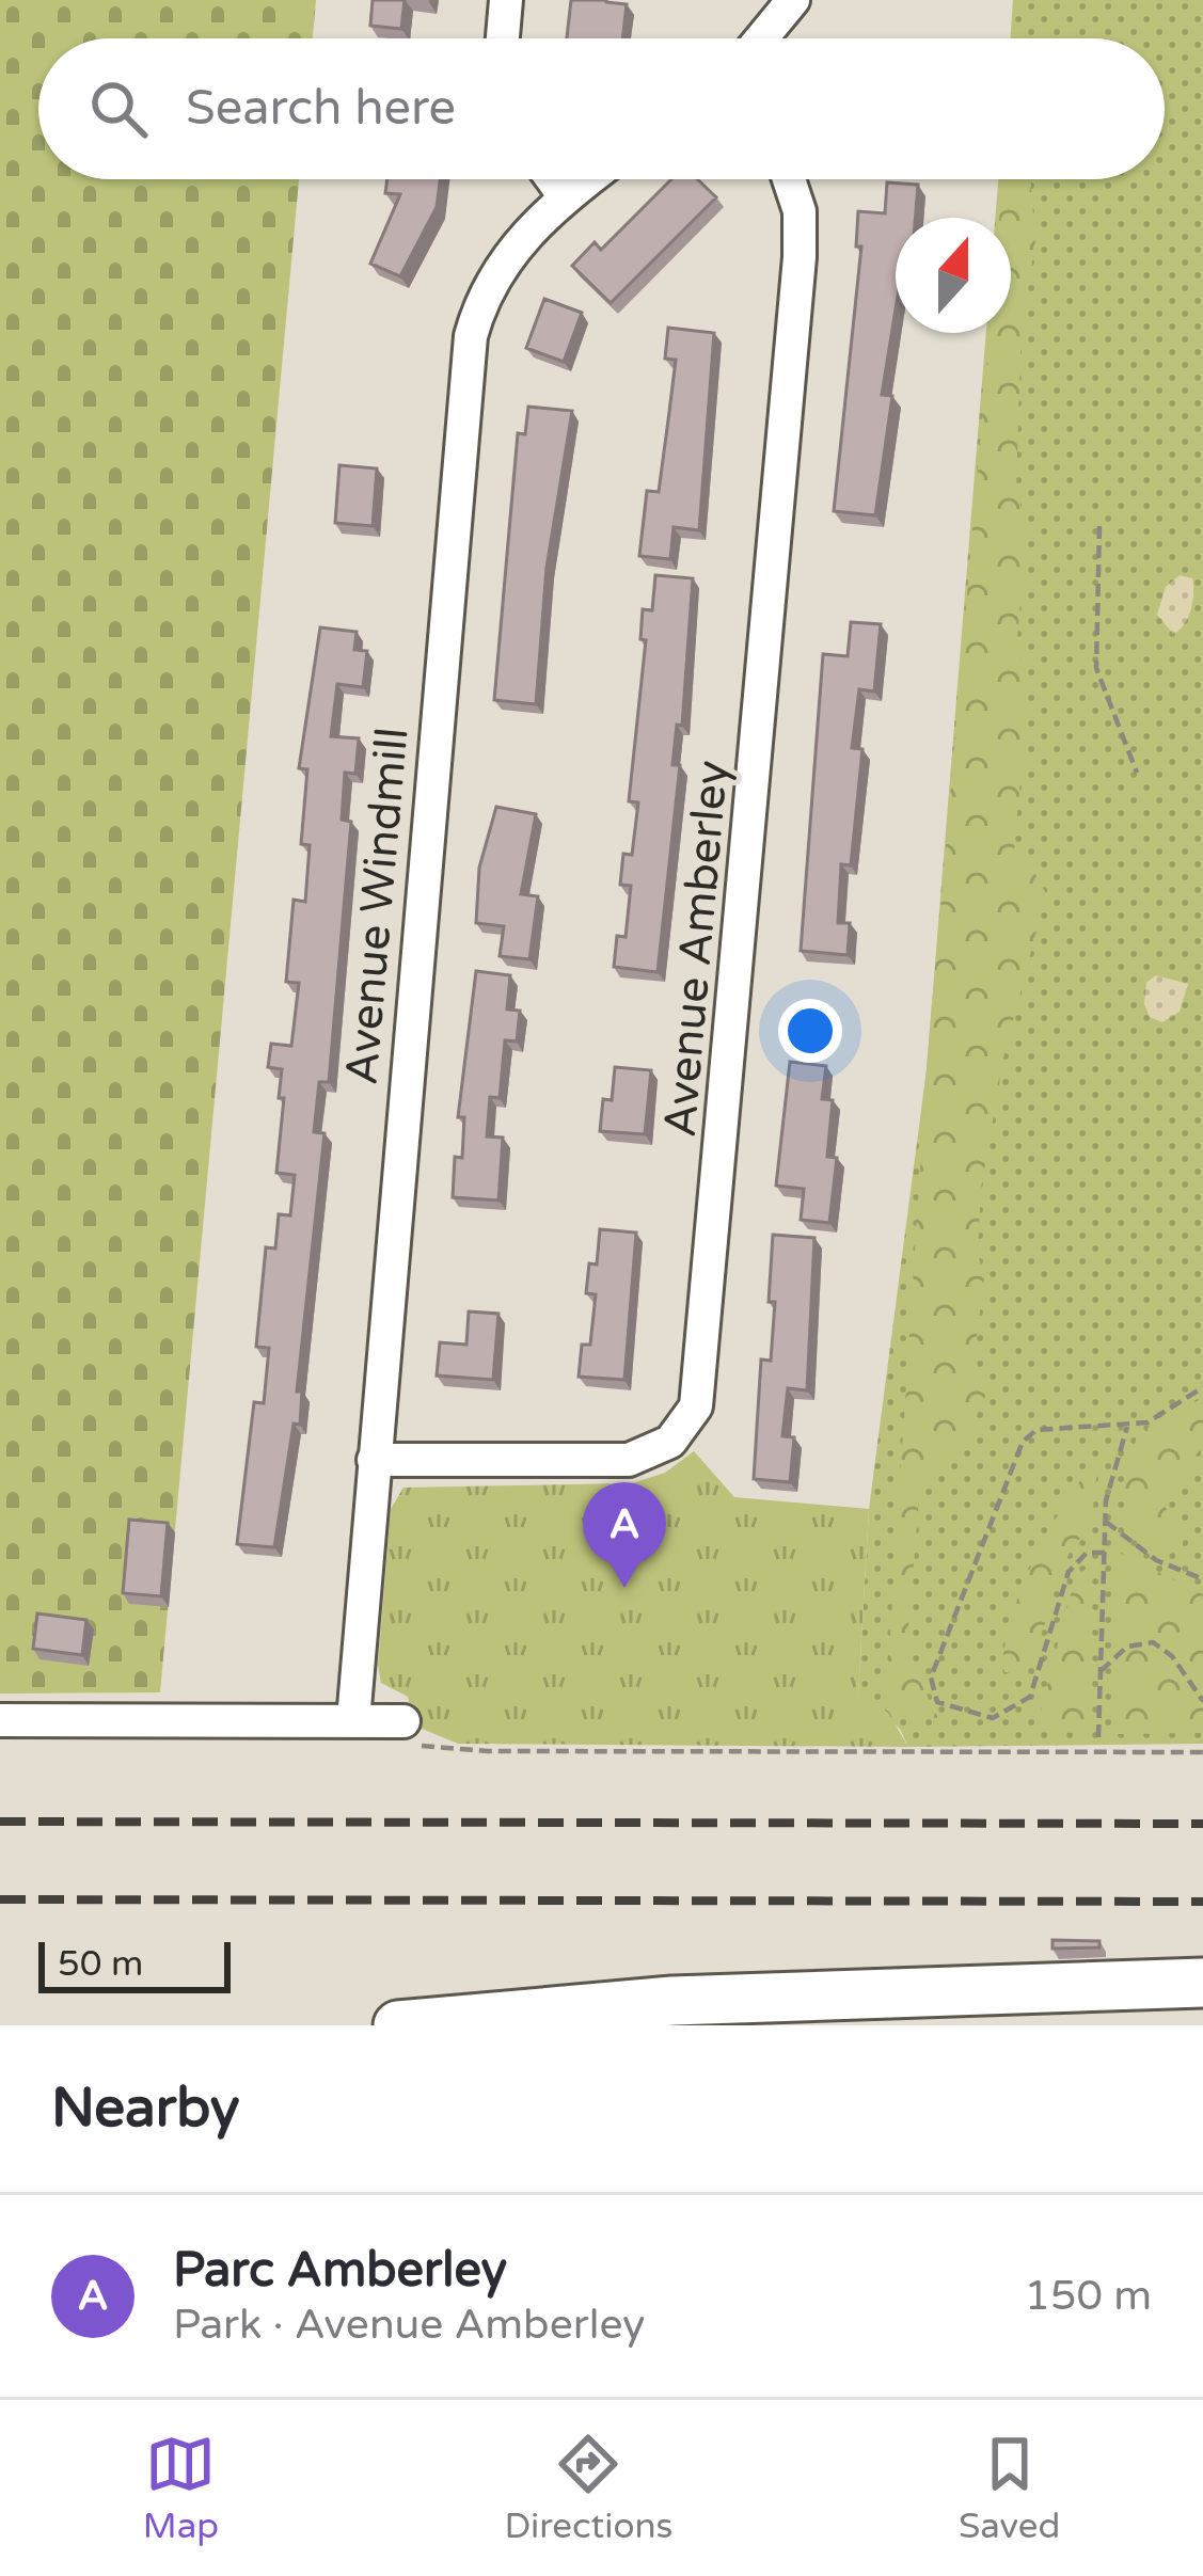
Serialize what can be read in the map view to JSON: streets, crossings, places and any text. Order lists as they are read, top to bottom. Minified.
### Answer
{"streets":{"street":["Avenue Windmill","Avenue Amberley"]},"crossings":[["Avenue Windmill","Avenue Amberley"]],"scale_bar":"50 m","north":"top","page":{"search":"Search here","pins":"A","scale":"50 m","heading":"Nearby","list":[{"mark":"A","name":"Parc Amberley","note":"Park · Avenue Amberley","value":"150 m"}],"nav":["Map","Directions","Saved"]}}
